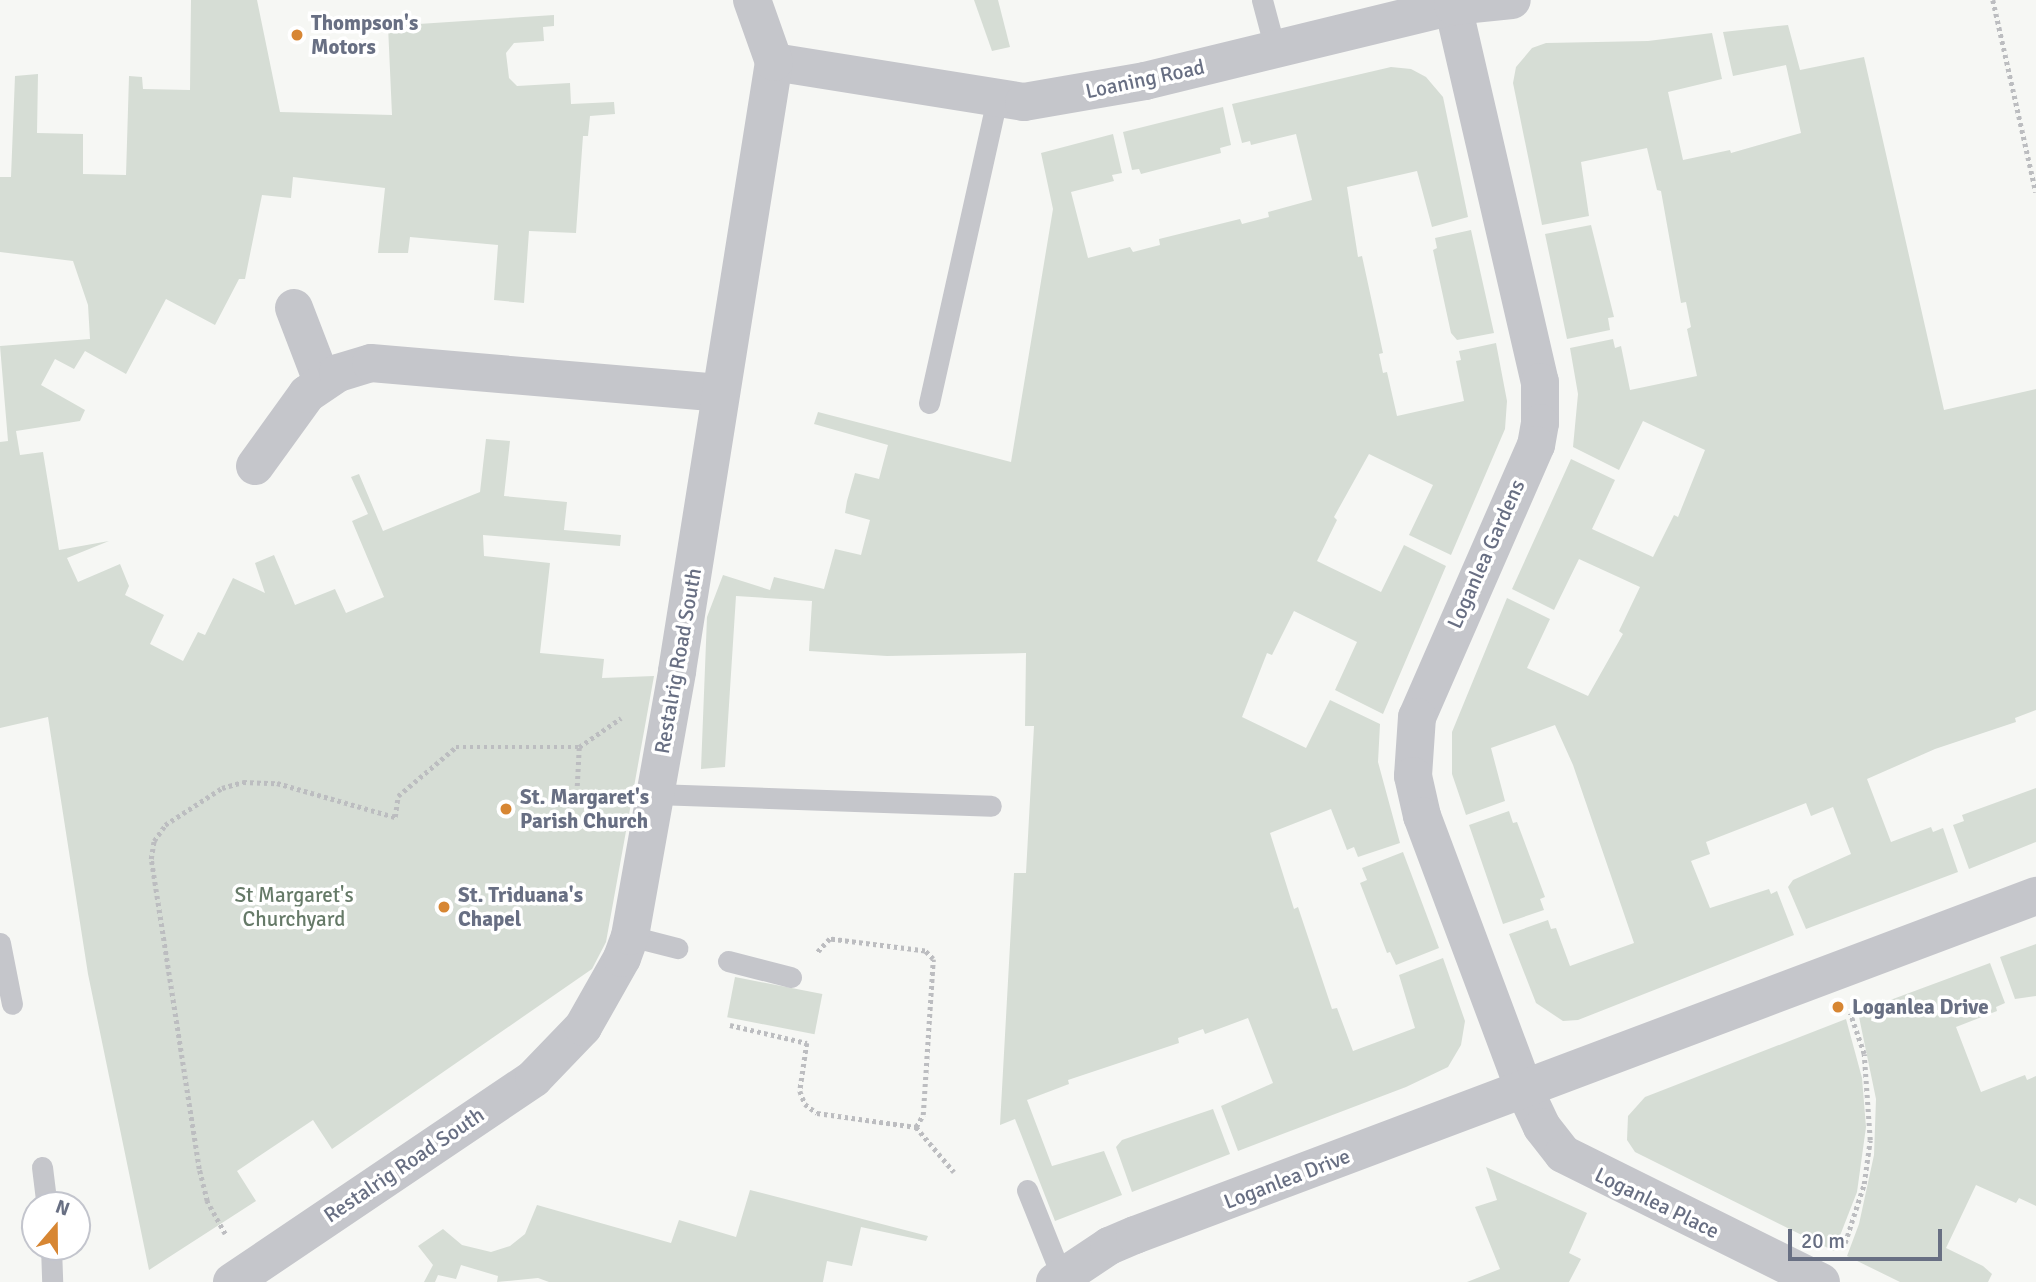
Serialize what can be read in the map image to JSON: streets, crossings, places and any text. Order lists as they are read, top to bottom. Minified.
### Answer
{"streets":{"street":["Loaning Road","Loganlea Gardens","Restalrig Road South","Loganlea Drive","Loganlea Place"]},"crossings":[["Loaning Road","Loganlea Gardens"],["Loaning Road","Restalrig Road South"],["Loganlea Gardens","Loganlea Drive"],["Loganlea Gardens","Loganlea Place"],["Loganlea Drive","Loganlea Place"]],"parks":["St Margaret's Churchyard"],"places":["Thompson's Motors","St. Margaret's Parish Church","St. Triduana's Chapel","Loganlea Drive"],"scale_bar":"20 m","north":"top"}
